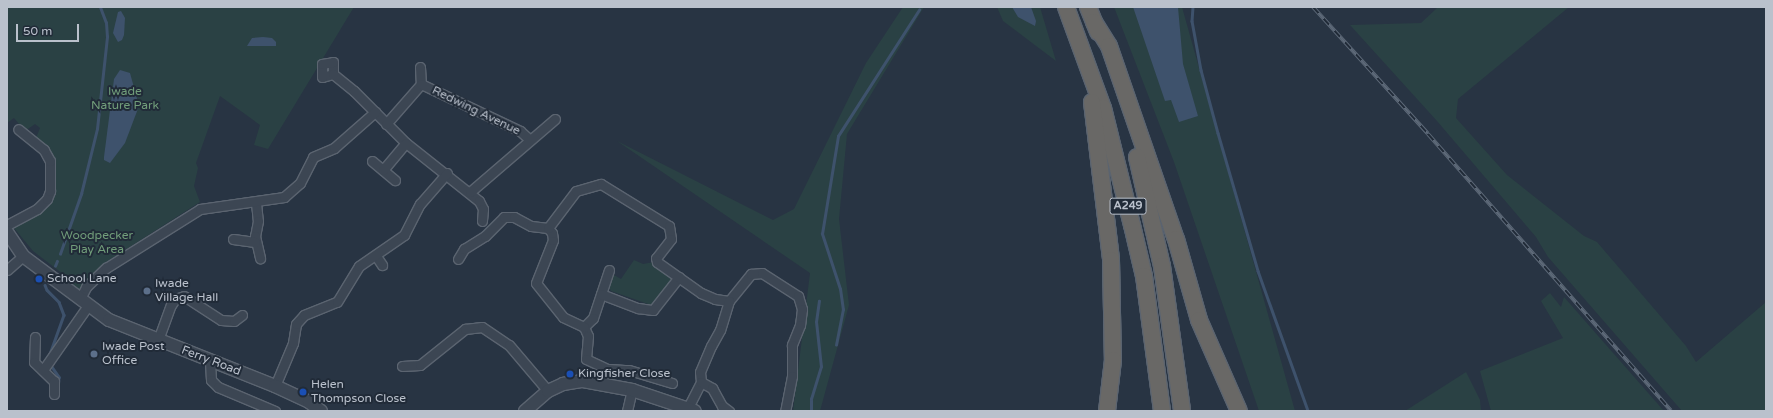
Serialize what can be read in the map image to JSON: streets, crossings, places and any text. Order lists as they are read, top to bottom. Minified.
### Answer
{"streets":{"highway":["A249"],"street":["Redwing Avenue","Ferry Road"]},"parks":["Iwade Nature Park","Woodpecker Play Area"],"places":["School Lane","Iwade Village Hall","Iwade Post Office","Kingfisher Close","Helen Thompson Close"],"scale_bar":"50 m"}
